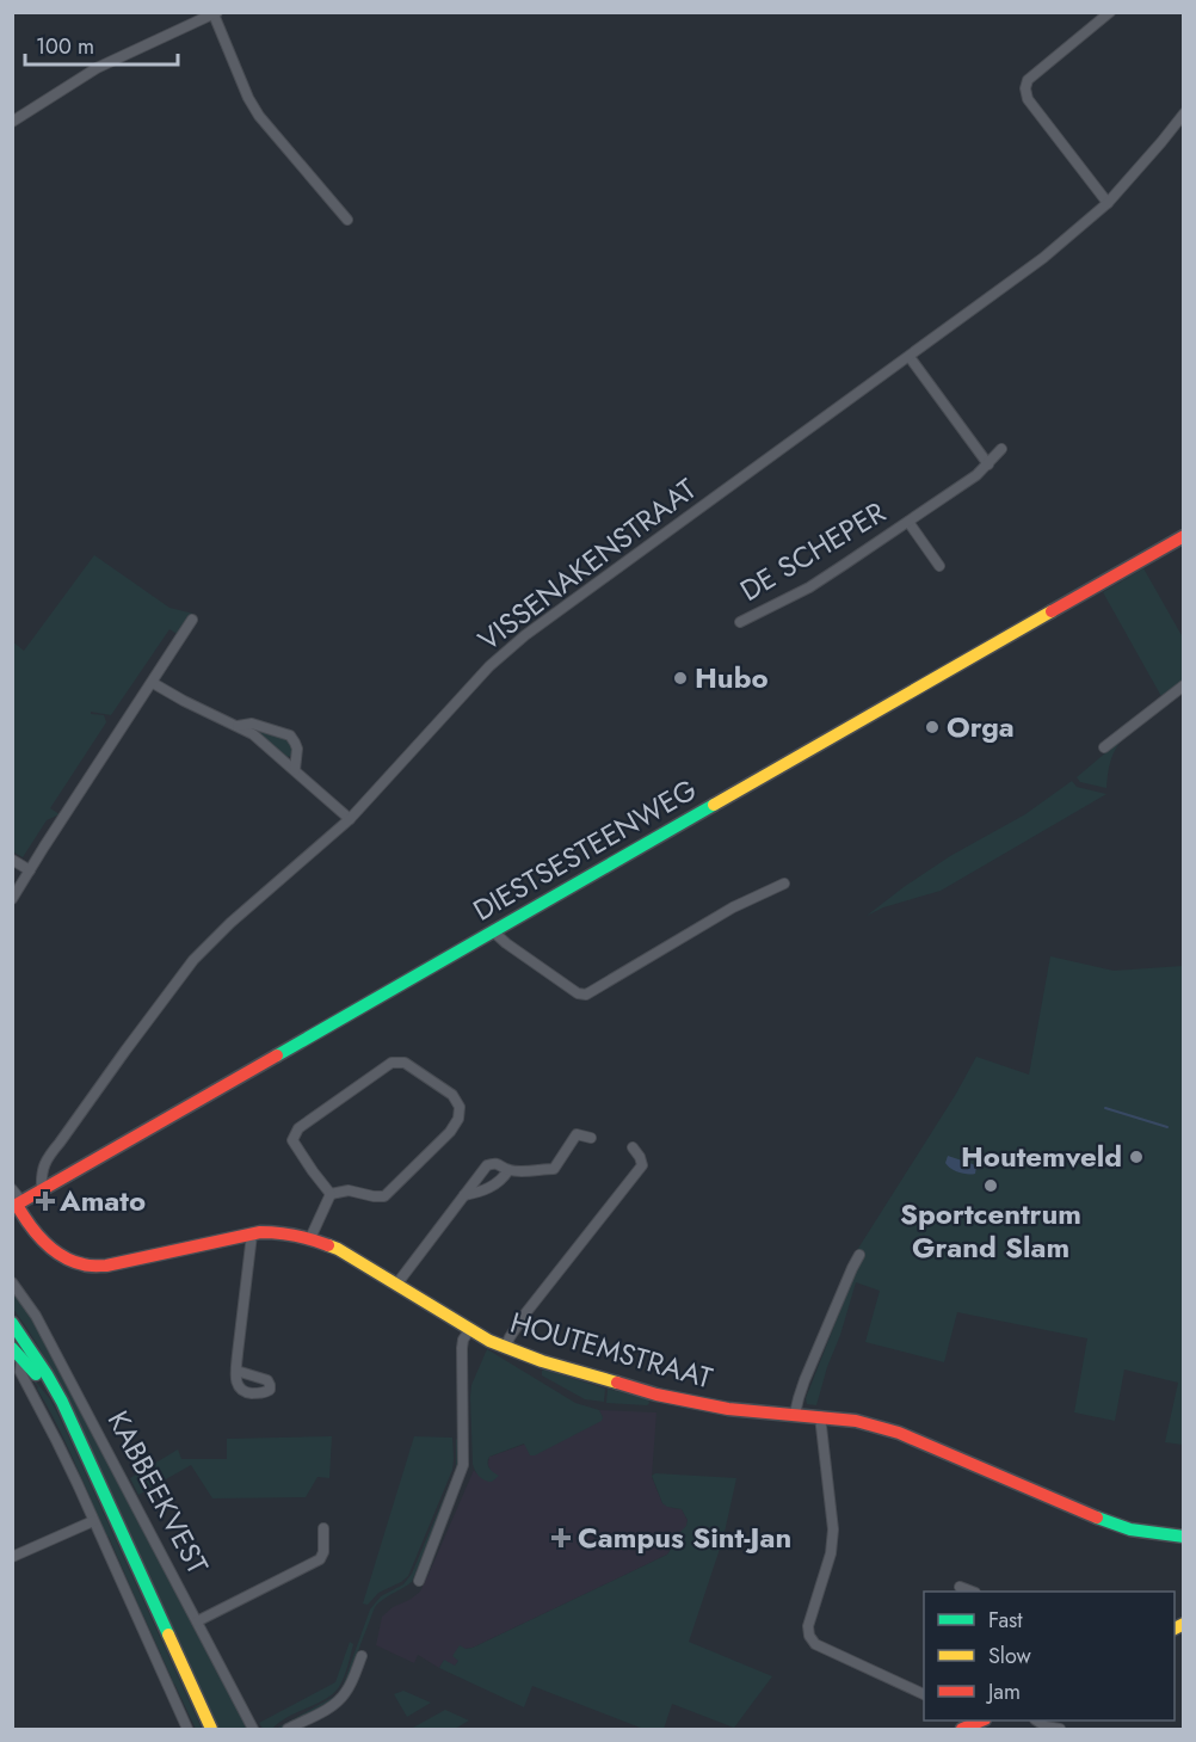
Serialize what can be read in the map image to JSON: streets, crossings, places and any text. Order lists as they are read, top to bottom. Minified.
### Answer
{"streets":{"main road":["DIESTSESTEENWEG","HOUTEMSTRAAT","KABBEEKVEST"],"street":["DE SCHEPER","VISSENAKENSTRAAT"]},"crossings":[["VISSENAKENSTRAAT","DIESTSESTEENWEG"],["DIESTSESTEENWEG","HOUTEMSTRAAT"]],"places":{"other":["Hubo","Orga","Houtemveld","Sportcentrum Grand Slam"],"health":["Amato","Campus Sint-Jan"]},"legend":["Fast","Slow","Jam"],"scale_bar":"100 m"}
